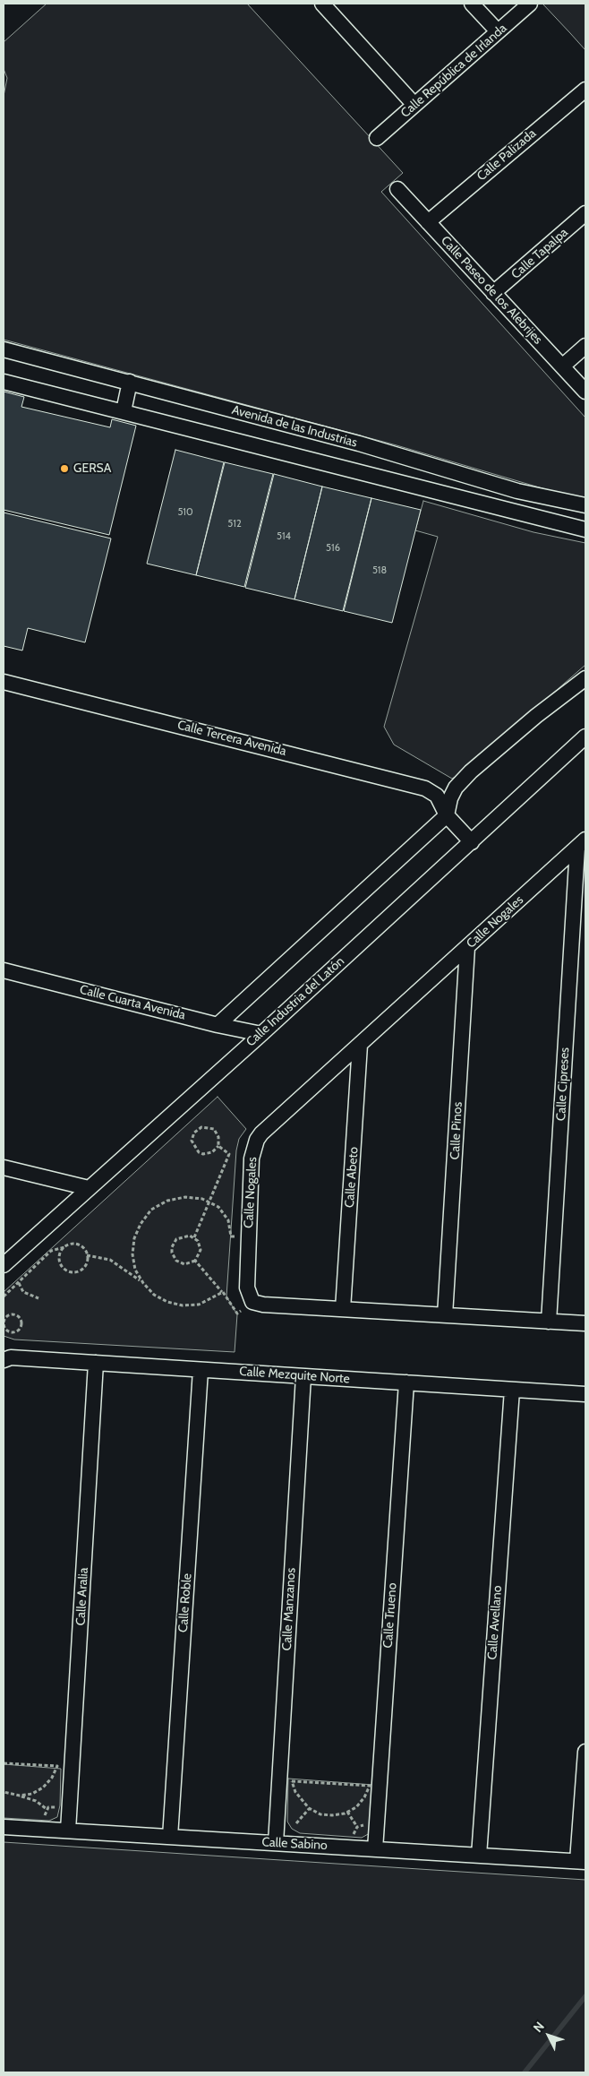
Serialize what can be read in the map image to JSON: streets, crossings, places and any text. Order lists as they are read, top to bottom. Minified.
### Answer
{"streets":{"street":["Calle República de Irlanda","Calle Palizada","Calle Tapalpa","Calle Paseo de los Alebrijes","Avenida de las Industrias","Calle Tercera Avenida","Calle Nogales","Calle Industria del Latón","Calle Cuarta Avenida","Calle Cipreses","Calle Pinos","Calle Abeto","Calle Mezquite Norte","Calle Aralia","Calle Roble","Calle Manzanos","Calle Trueno","Calle Avellano","Calle Sabino"]},"crossings":[["Calle Palizada","Calle Paseo de los Alebrijes"],["Calle Tapalpa","Calle Paseo de los Alebrijes"],["Calle Tercera Avenida","Calle Industria del Latón"],["Calle Nogales","Calle Cipreses"],["Calle Nogales","Calle Pinos"],["Calle Nogales","Calle Abeto"],["Calle Industria del Latón","Calle Cuarta Avenida"],["Calle Mezquite Norte","Calle Aralia"],["Calle Mezquite Norte","Calle Roble"],["Calle Mezquite Norte","Calle Manzanos"],["Calle Mezquite Norte","Calle Trueno"],["Calle Mezquite Norte","Calle Avellano"],["Calle Aralia","Calle Sabino"],["Calle Roble","Calle Sabino"],["Calle Manzanos","Calle Sabino"],["Calle Trueno","Calle Sabino"],["Calle Avellano","Calle Sabino"]],"places":["GERSA"],"house_numbers":["510","512","514","516","518"],"north":"top left"}
